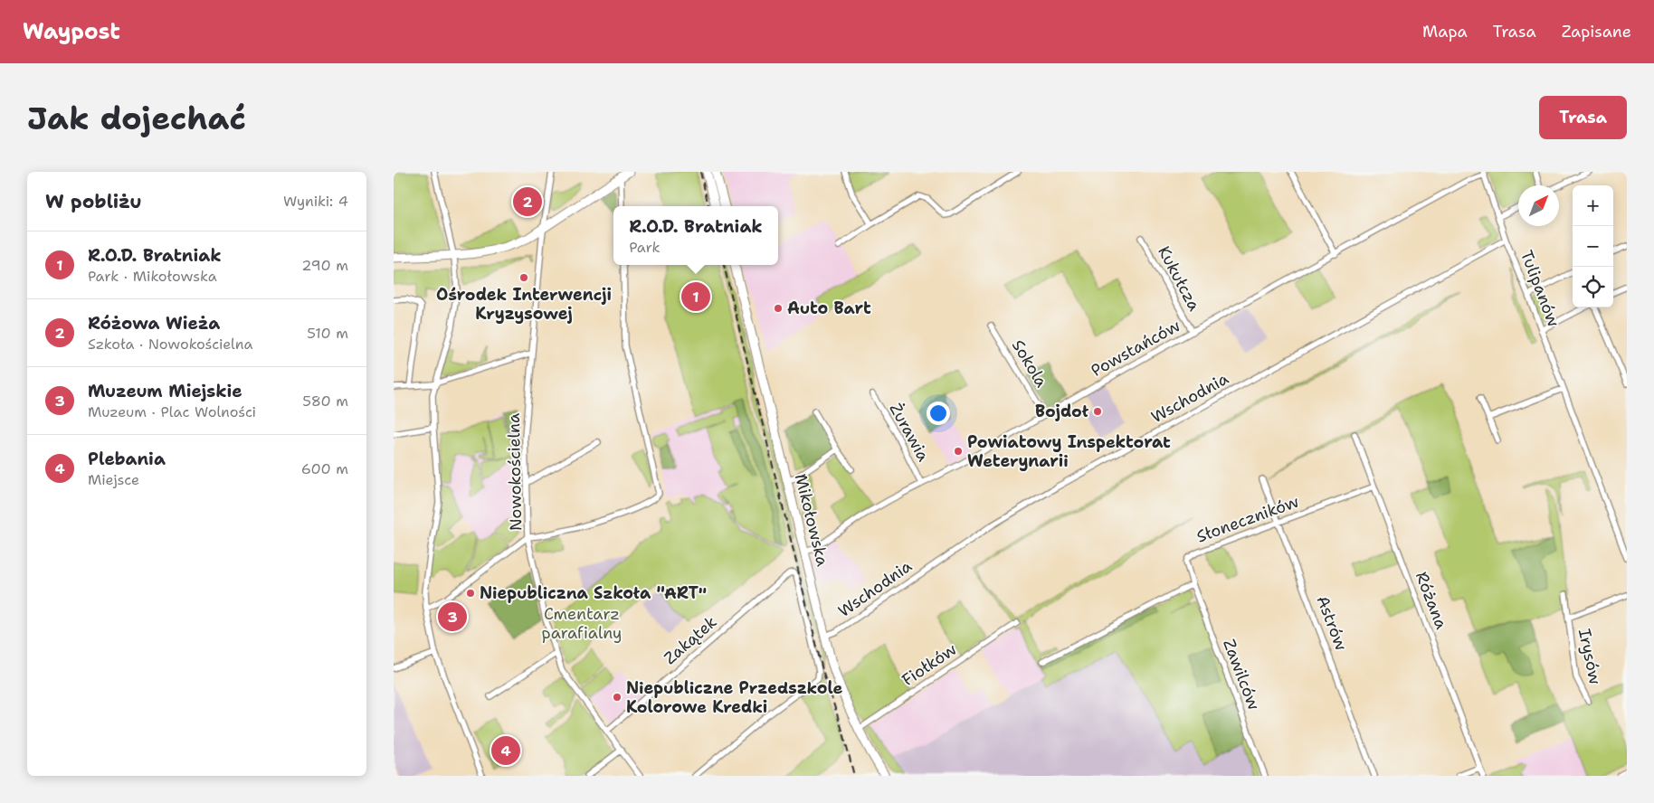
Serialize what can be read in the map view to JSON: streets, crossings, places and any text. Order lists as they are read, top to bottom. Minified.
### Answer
{"streets":{"main road":["Mikołowska"],"street":["Kukułcza","Tulipanów","Powstańców","Sokola","Wschodnia","Żurawia","Nowokościelna","Słoneczników","Różana","Astrów","Zakątek","Irysów","Fiołków","Zawilców"]},"crossings":[["Kukułcza","Powstańców"],["Tulipanów","Powstańców"],["Tulipanów","Wschodnia"],["Powstańców","Sokola"],["Powstańców","Żurawia"],["Powstańców","Mikołowska"],["Wschodnia","Mikołowska"],["Nowokościelna","Zakątek"],["Słoneczników","Różana"],["Słoneczników","Astrów"],["Słoneczników","Zawilców"],["Mikołowska","Fiołków"]],"parks":["Cmentarz parafialny"],"places":["Ośrodek Interwencji Kryzysowej","Auto Bart","Bojdoł","Powiatowy Inspektorat Weterynarii","Niepubliczna Szkoła \"ART\"","Niepubliczne Przedszkole Kolorowe Kredki"],"north":"top right","page":{"header":"Waypost","nav":["Mapa","Trasa","Zapisane"],"buttons":"Trasa","title":"Jak dojechać","heading":["W pobliżu","Wyniki: 4"],"map_buttons":["+","−"],"pins":["2","1","3","4"],"popup":["R.O.D. Bratniak","Park"],"list":[{"mark":"1","name":"R.O.D. Bratniak","note":"Park · Mikołowska","value":"290 m"},{"mark":"2","name":"Różowa Wieża","note":"Szkoła · Nowokościelna","value":"510 m"},{"mark":"3","name":"Muzeum Miejskie","note":"Muzeum · Plac Wolności","value":"580 m"},{"mark":"4","name":"Plebania","note":"Miejsce","value":"600 m"}]}}
